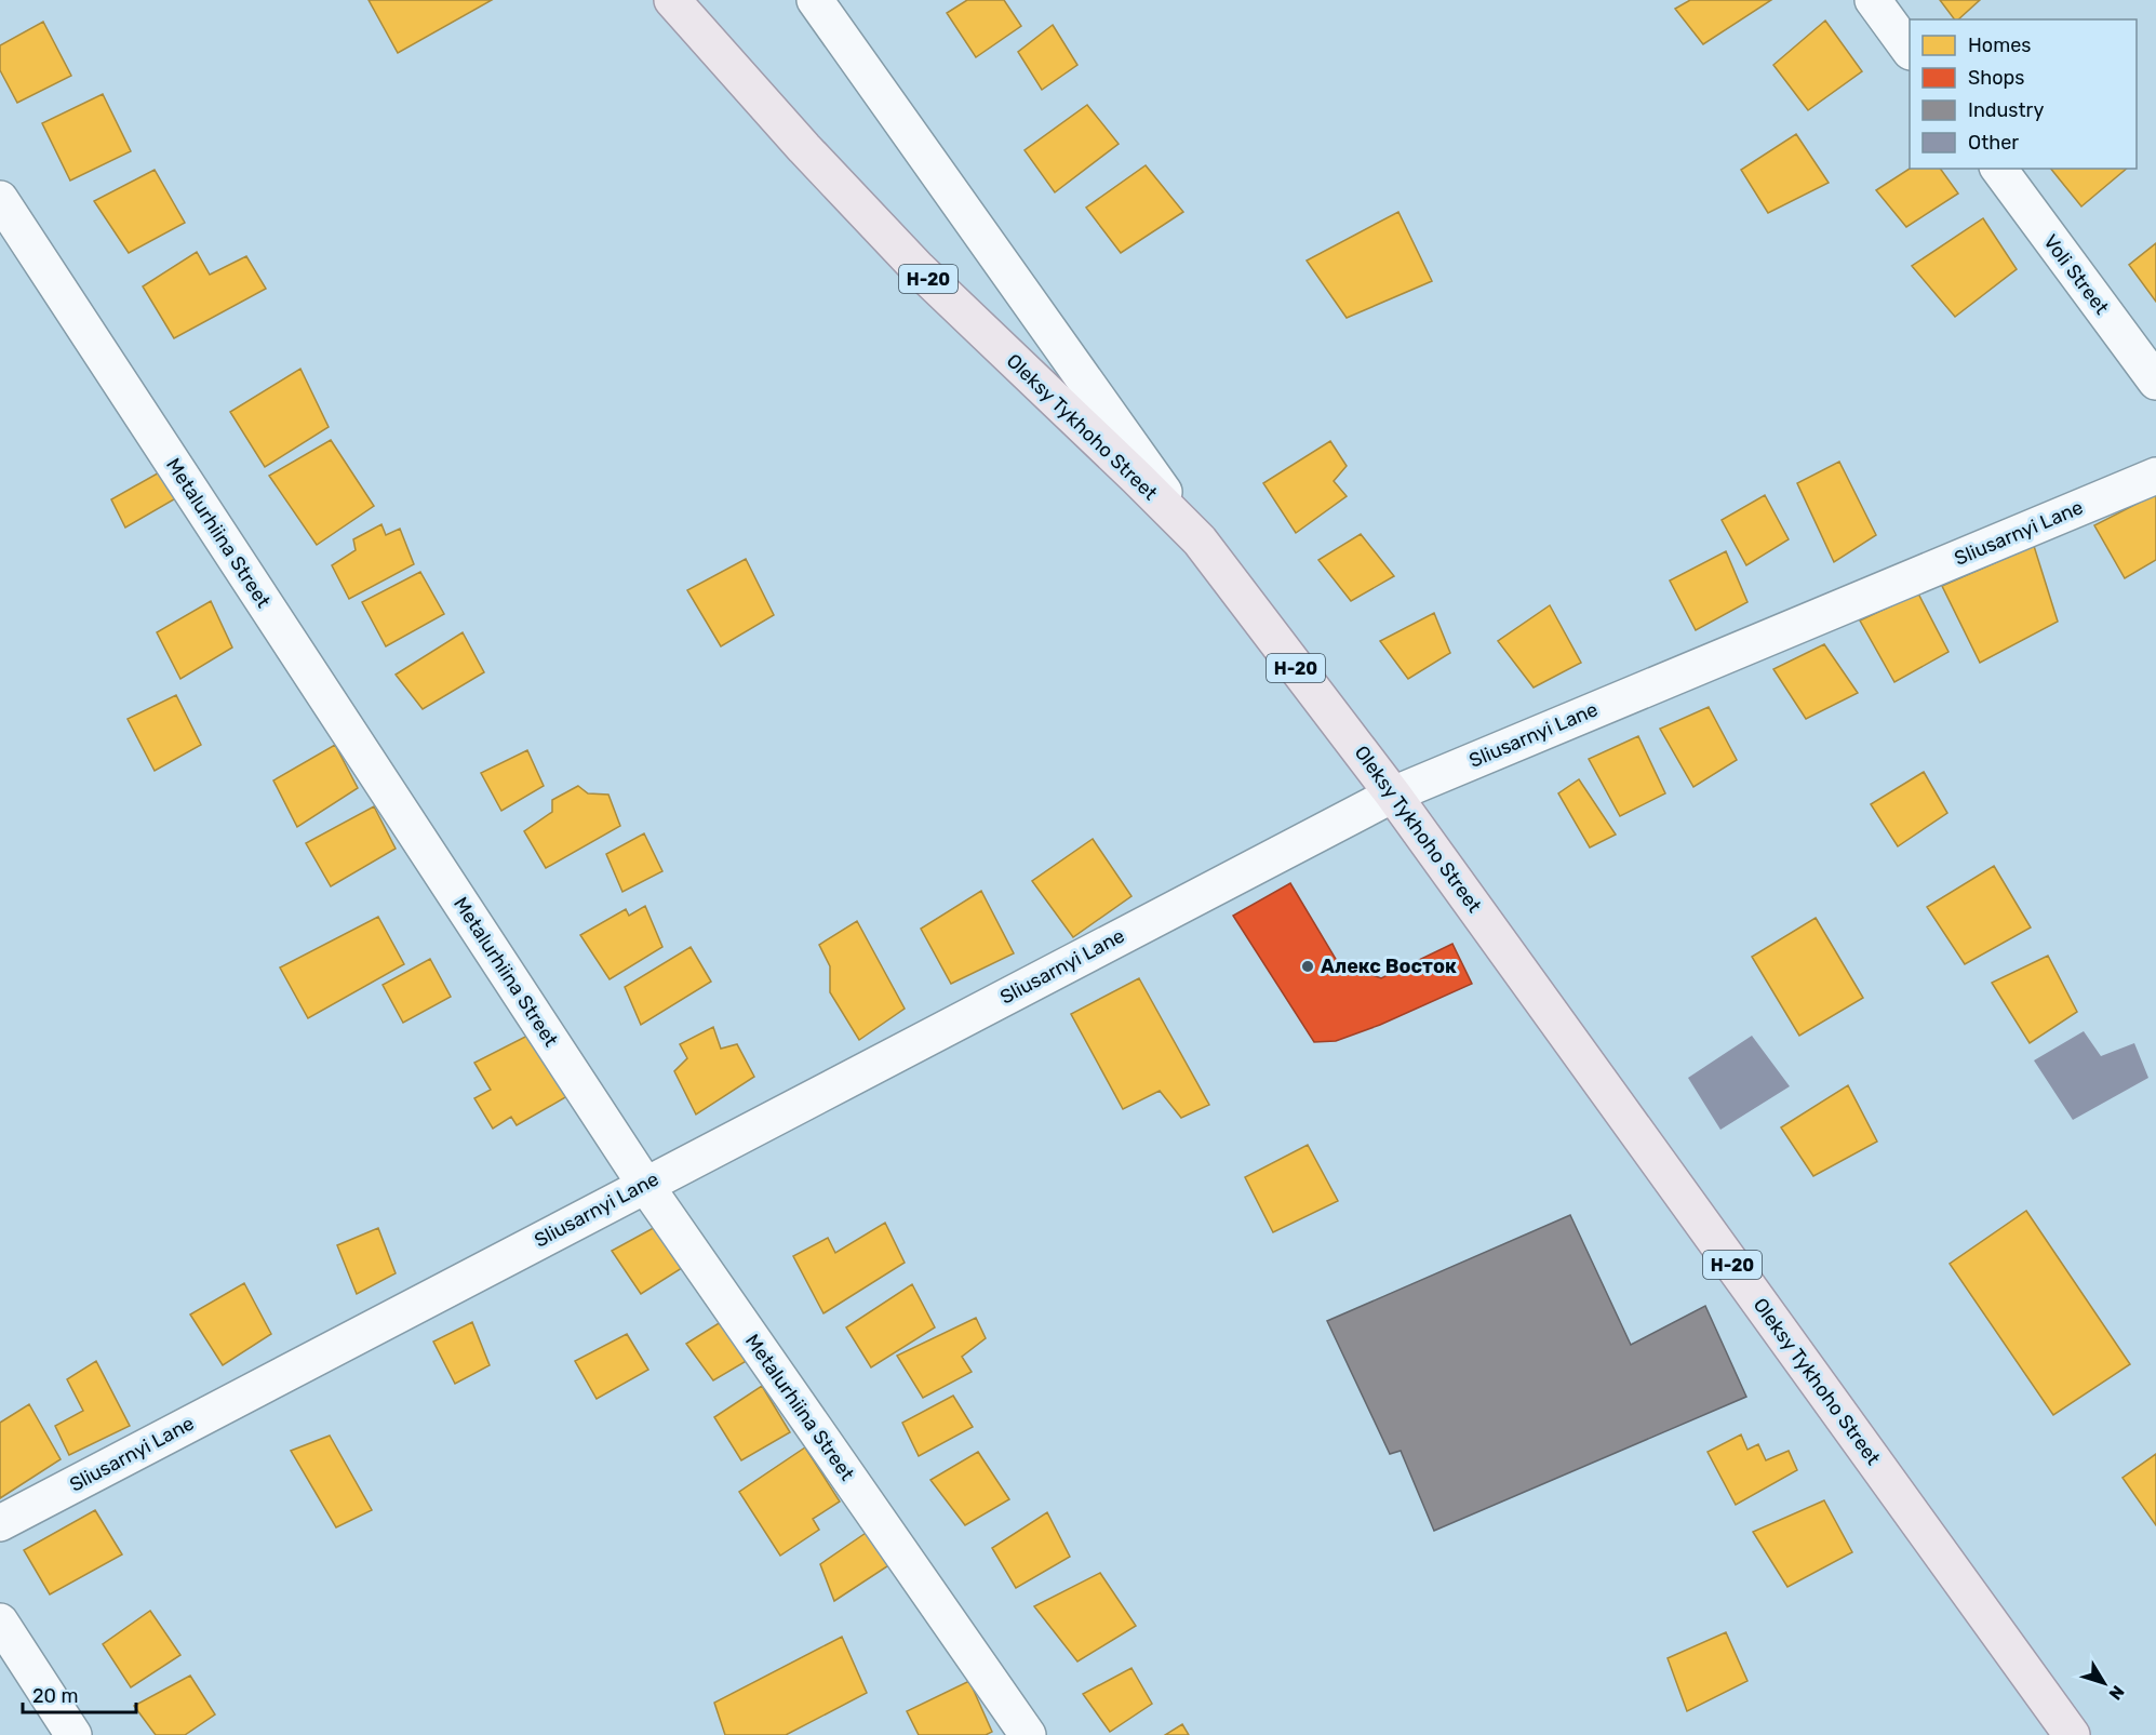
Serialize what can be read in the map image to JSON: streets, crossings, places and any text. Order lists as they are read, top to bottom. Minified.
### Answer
{"streets":{"main road":["Н-20","Oleksy Tykhoho Street"],"street":["Voli Street","Metalurhiina Street","Sliusarnyi Lane"]},"crossings":[["Oleksy Tykhoho Street","Sliusarnyi Lane"],["Metalurhiina Street","Sliusarnyi Lane"]],"places":["Алекс Восток"],"legend":["Homes","Shops","Industry","Other"],"scale_bar":"20 m","north":"bottom right"}
